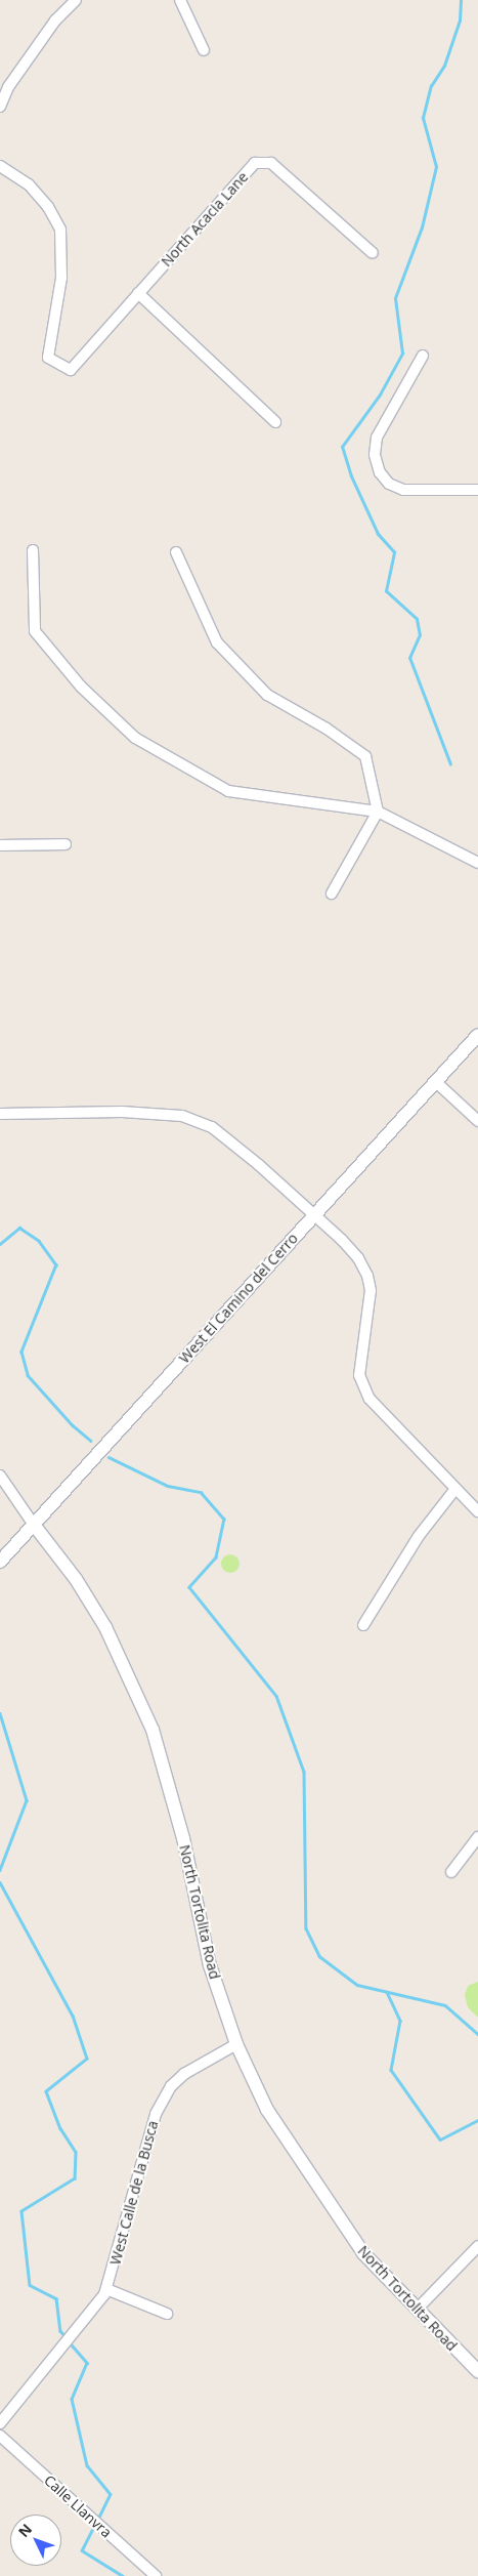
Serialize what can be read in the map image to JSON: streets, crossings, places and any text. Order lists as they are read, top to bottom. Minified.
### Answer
{"streets":{"street":["North Acacia Lane","West El Camino del Cerro","North Tortolita Road","West Calle de la Busca","Calle Llanvra"]},"crossings":[["West El Camino del Cerro","North Tortolita Road"],["North Tortolita Road","West Calle de la Busca"]],"north":"top left"}
